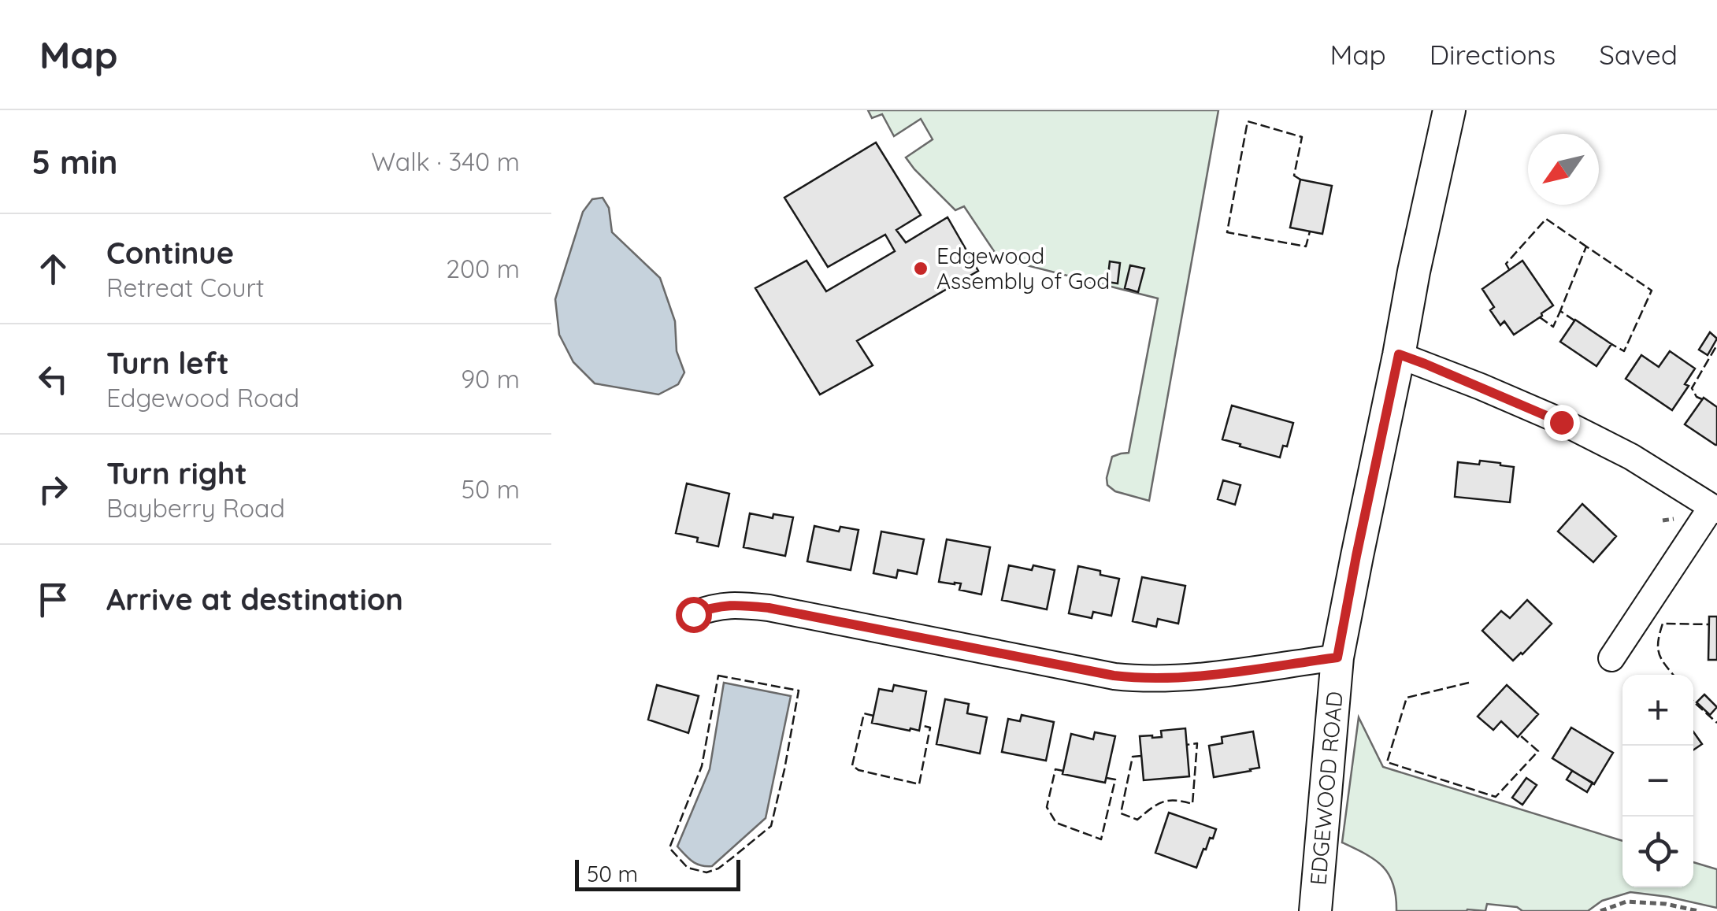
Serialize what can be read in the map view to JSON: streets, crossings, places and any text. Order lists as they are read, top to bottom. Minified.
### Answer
{"streets":{"main road":["EDGEWOOD ROAD"]},"places":["Edgewood Assembly of God"],"scale_bar":"50 m","north":"bottom left","page":{"header":"Map","nav":["Map","Directions","Saved"],"heading":["5 min","Walk · 340 m"],"list":[["Continue","Retreat Court","200 m"],["Turn left","Edgewood Road","90 m"],["Turn right","Bayberry Road","50 m"],"Arrive at destination"],"map_buttons":["+","−"],"scale":"50 m"}}
